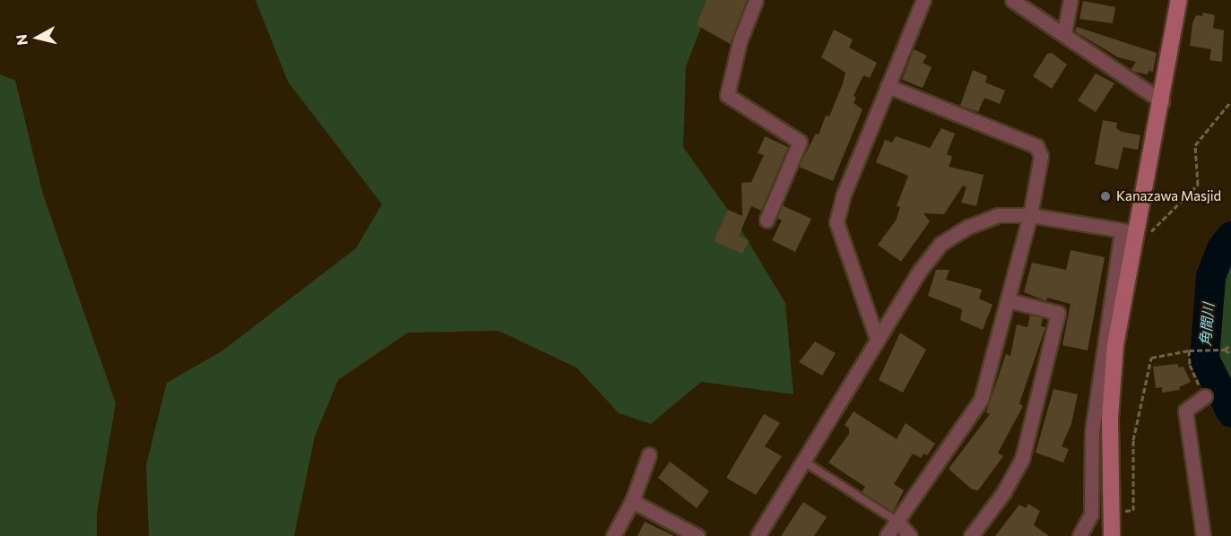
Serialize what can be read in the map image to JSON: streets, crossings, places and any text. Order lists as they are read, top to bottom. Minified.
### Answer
{"water":["角間川"],"places":["Kanazawa Masjid"],"north":"left"}
